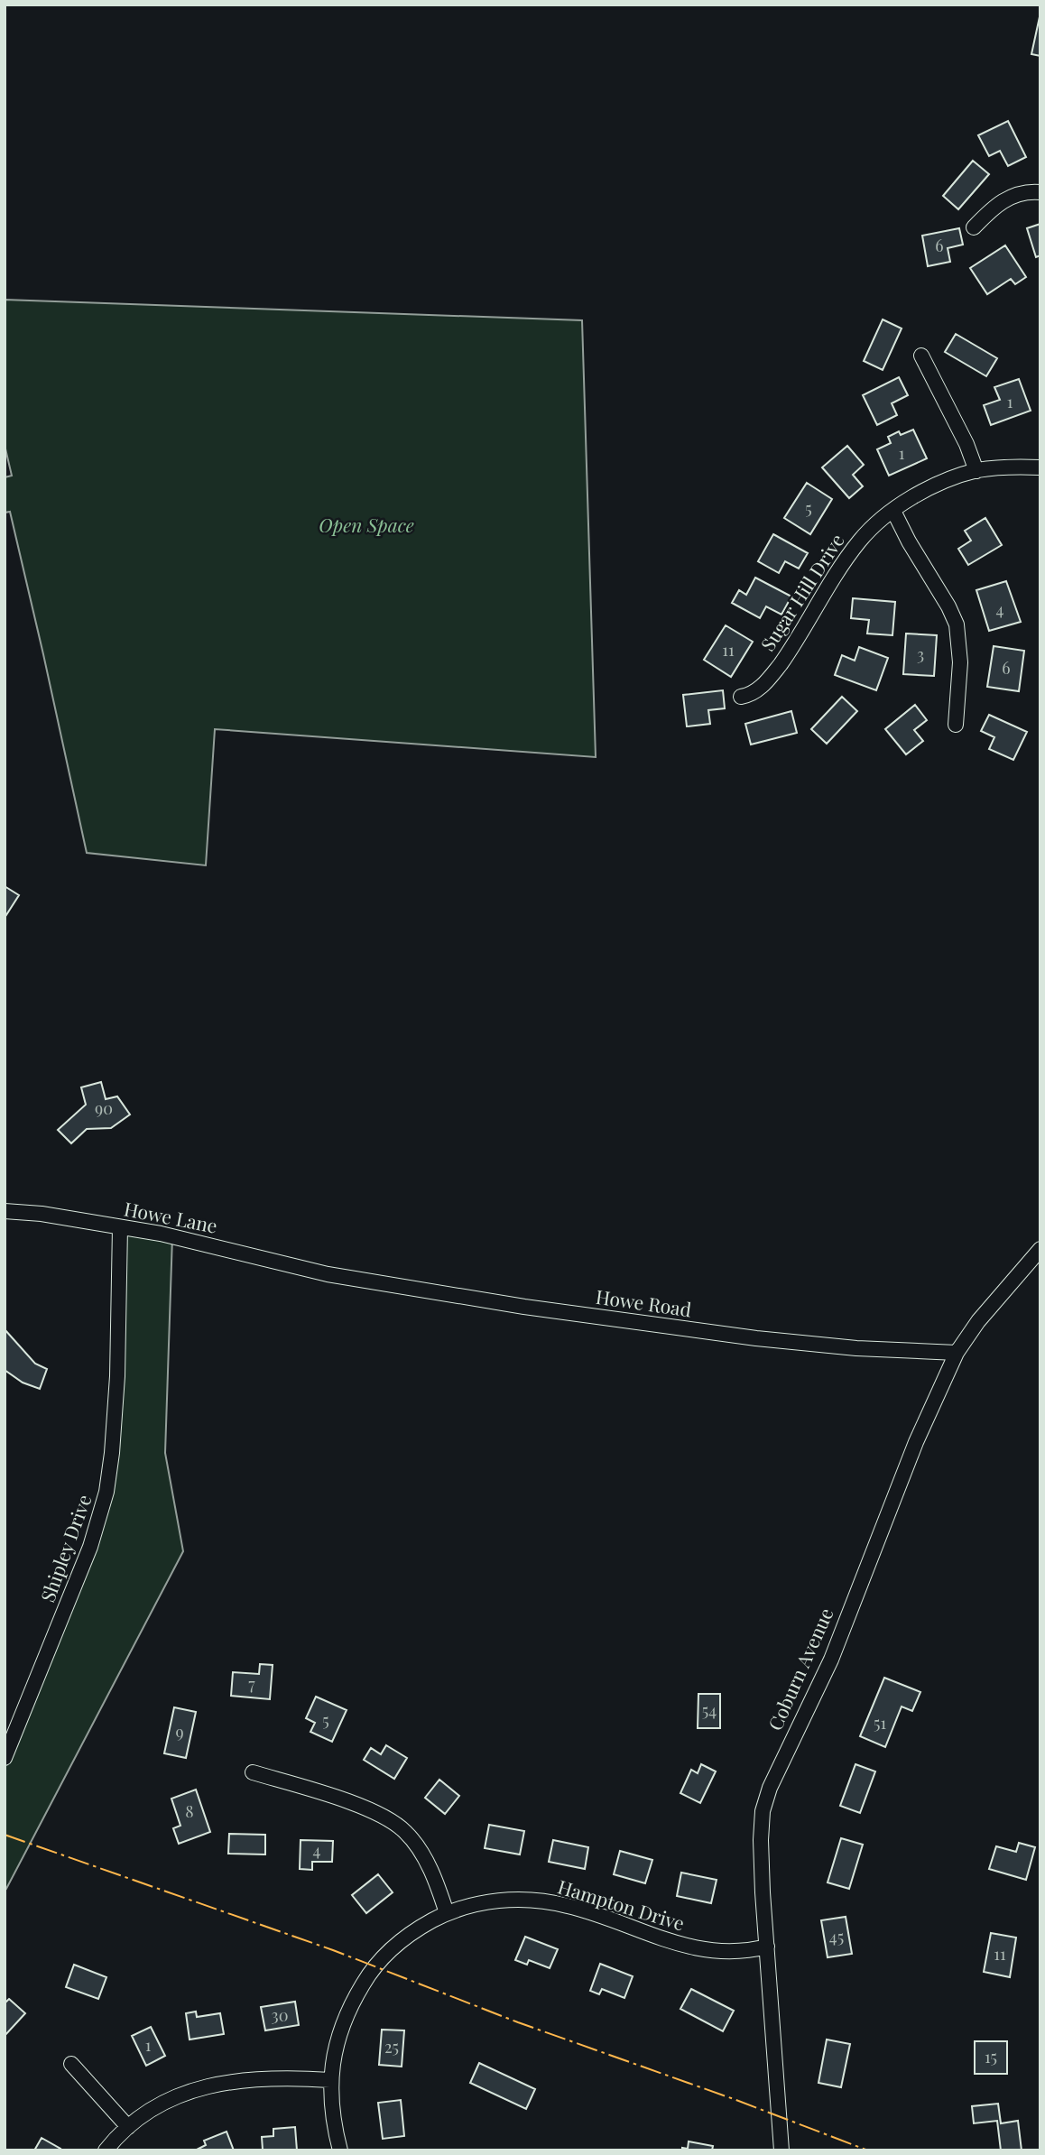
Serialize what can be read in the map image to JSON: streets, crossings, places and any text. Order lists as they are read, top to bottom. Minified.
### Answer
{"streets":{"street":["Sugar Hill Drive","Howe Lane","Howe Road","Shipley Drive","Coburn Avenue","Hampton Drive"]},"crossings":[["Howe Lane","Howe Road"],["Howe Lane","Shipley Drive"],["Howe Road","Coburn Avenue"],["Coburn Avenue","Hampton Drive"]],"parks":["Open Space"],"house_numbers":["6","1","1","5","4","11","3","6","90","7","54","5","51","9","8","4","45","11","30","1","25","15"]}
